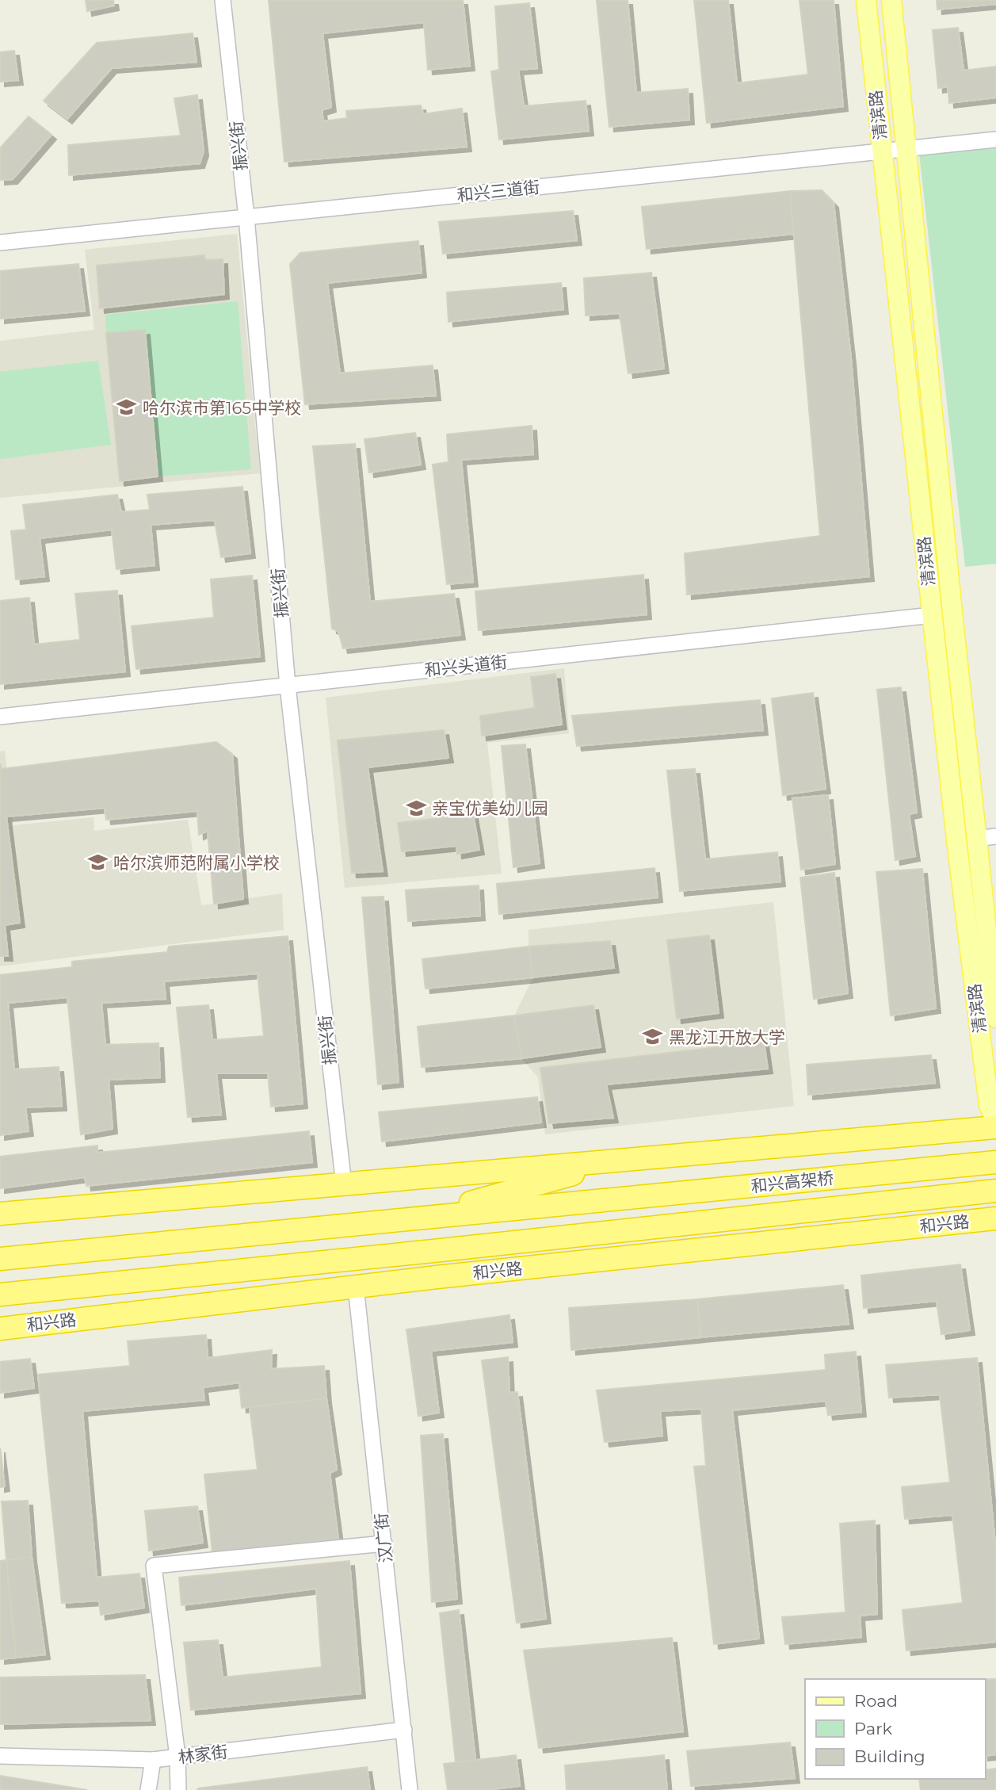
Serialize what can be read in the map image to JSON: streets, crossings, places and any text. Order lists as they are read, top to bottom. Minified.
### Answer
{"streets":{"highway":["和兴高架桥","和兴路"],"main road":["清滨路"],"street":["振兴街","和兴三道街","和兴头道街","汉广街","林家街"]},"crossings":[["清滨路","和兴三道街"],["清滨路","和兴头道街"],["振兴街","和兴三道街"],["振兴街","和兴头道街"],["和兴高架桥","和兴路"],["和兴路","汉广街"],["汉广街","林家街"]],"places":{"school or university":["哈尔滨市第165中学校","亲宝优美幼儿园","哈尔滨师范附属小学校","黑龙江开放大学"]},"legend":["Road","Park","Building"]}
